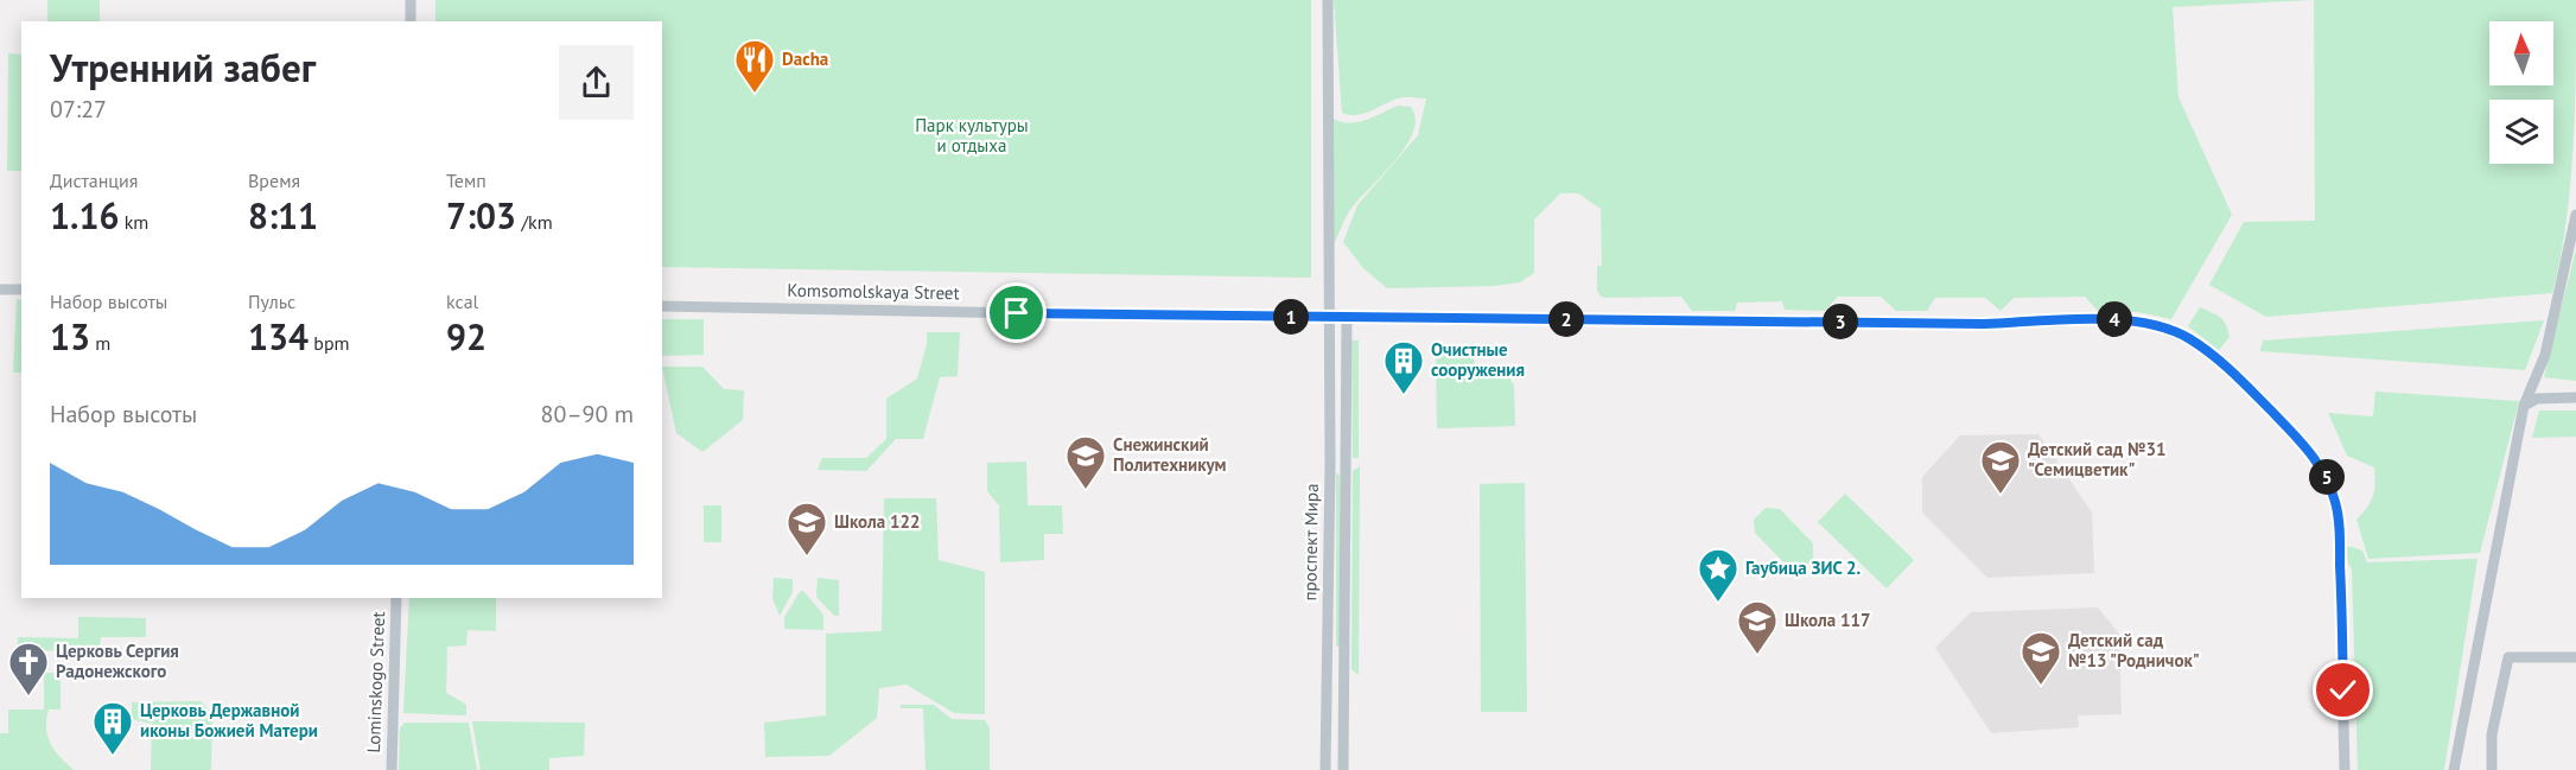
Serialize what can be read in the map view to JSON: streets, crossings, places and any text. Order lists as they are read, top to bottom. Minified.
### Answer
{"streets":{"street":["Komsomolskaya Street","проспект Мира","Lominskogo Street"]},"crossings":[["Komsomolskaya Street","проспект Мира"]],"parks":["Парк культуры и отдыха"],"places":{"restaurant":["Dacha"],"building":["Очистные сооружения","Церковь Державной иконы Божией Матери"],"school or university":["Снежинский Политехникум","Детский сад №31 \"Семицветик\"","Школа 122","Школа 117","Детский сад №13 \"Родничок\""],"place":["Гаубица ЗИС 2."],"church":["Церковь Сергия Радонежского"]},"north":"top","page":{"heading":["Утренний забег","07:27"],"stats":[["Дистанция","1.16 km"],["Время","8:11"],["Темп","7:03 /km"],["Набор высоты","13 m"],["Пульс","134 bpm"],["kcal","92"]],"pins":["1","2","4","3","5"],"chart":["Набор высоты","80–90 m"]}}
